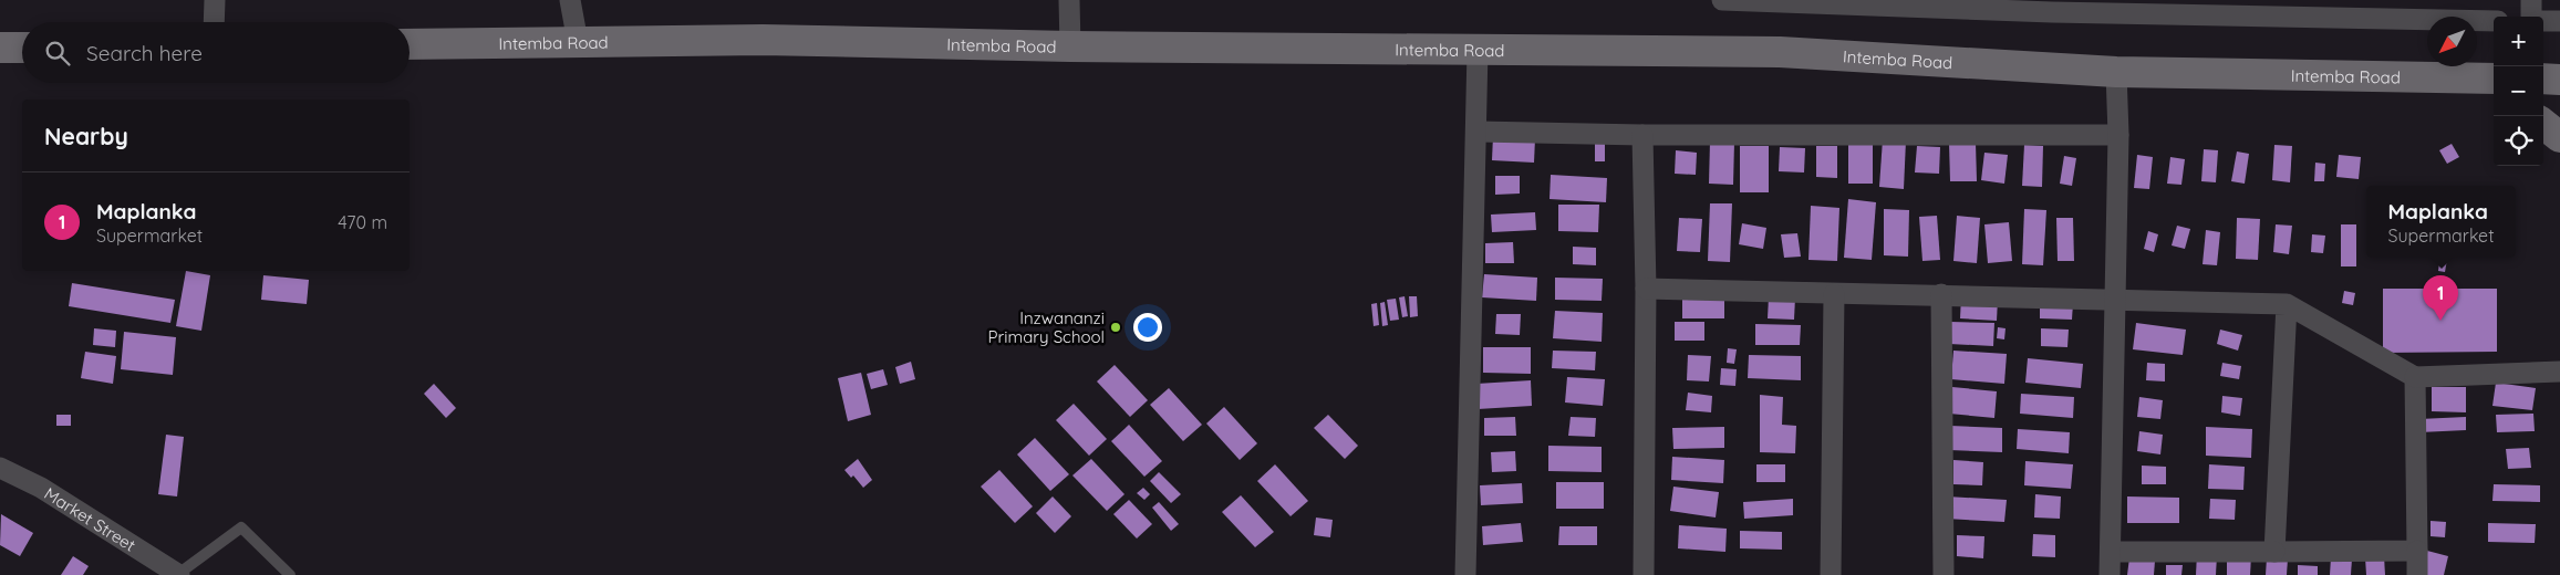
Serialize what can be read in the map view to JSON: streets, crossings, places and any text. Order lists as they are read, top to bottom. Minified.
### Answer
{"streets":{"street":["Intemba Road","Market Street"]},"places":["Inzwananzi Primary School"],"north":"bottom left","page":{"map_buttons":["+","−"],"search":"Search here","heading":"Nearby","list":[{"mark":"1","name":"Maplanka","note":"Supermarket","value":"470 m"}],"popup":["Maplanka","Supermarket"],"pins":"1"}}
